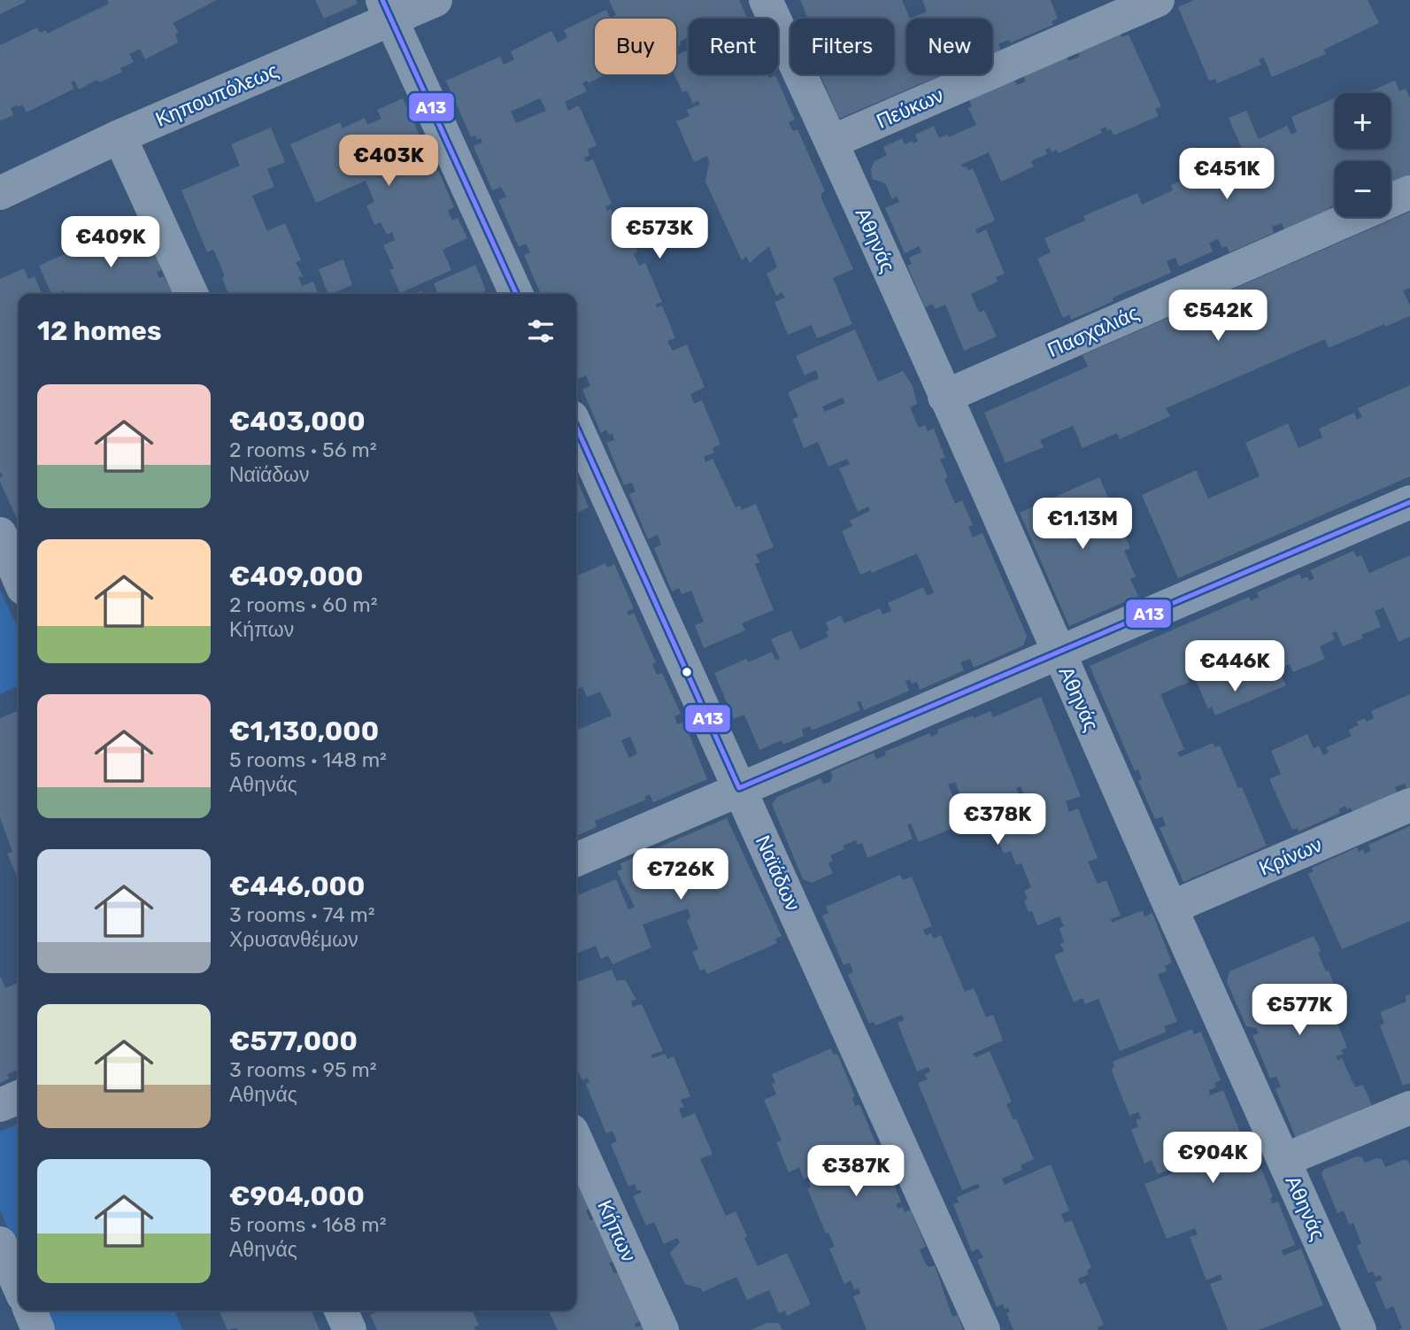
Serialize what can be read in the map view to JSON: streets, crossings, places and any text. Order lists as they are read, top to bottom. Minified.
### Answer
{"streets":{"street":["Κηπουπόλεως","Πεύκων","Αθηνάς","Πασχαλιάς","Κρίνων","Ναϊάδων","Κήπων"]},"crossings":[["Πεύκων","Αθηνάς"],["Αθηνάς","Πασχαλιάς"],["Αθηνάς","Κρίνων"]],"lines":["transit line A13"],"page":{"chip":["Buy","Rent","Filters","New"],"map_buttons":["+","−"],"price":["€403K","€451K","€573K","€409K","€542K","€1.13M","€446K","€378K","€726K","€577K","€904K","€387K"],"heading":"12 homes","list":[{"name":"€403,000","note":"2 rooms · 56 m² · Ναϊάδων"},{"name":"€409,000","note":"2 rooms · 60 m² · Κήπων"},{"name":"€1,130,000","note":"5 rooms · 148 m² · Αθηνάς"},{"name":"€446,000","note":"3 rooms · 74 m² · Χρυσανθέμων"},{"name":"€577,000","note":"3 rooms · 95 m² · Αθηνάς"},{"name":"€904,000","note":"5 rooms · 168 m² · Αθηνάς"}]}}
